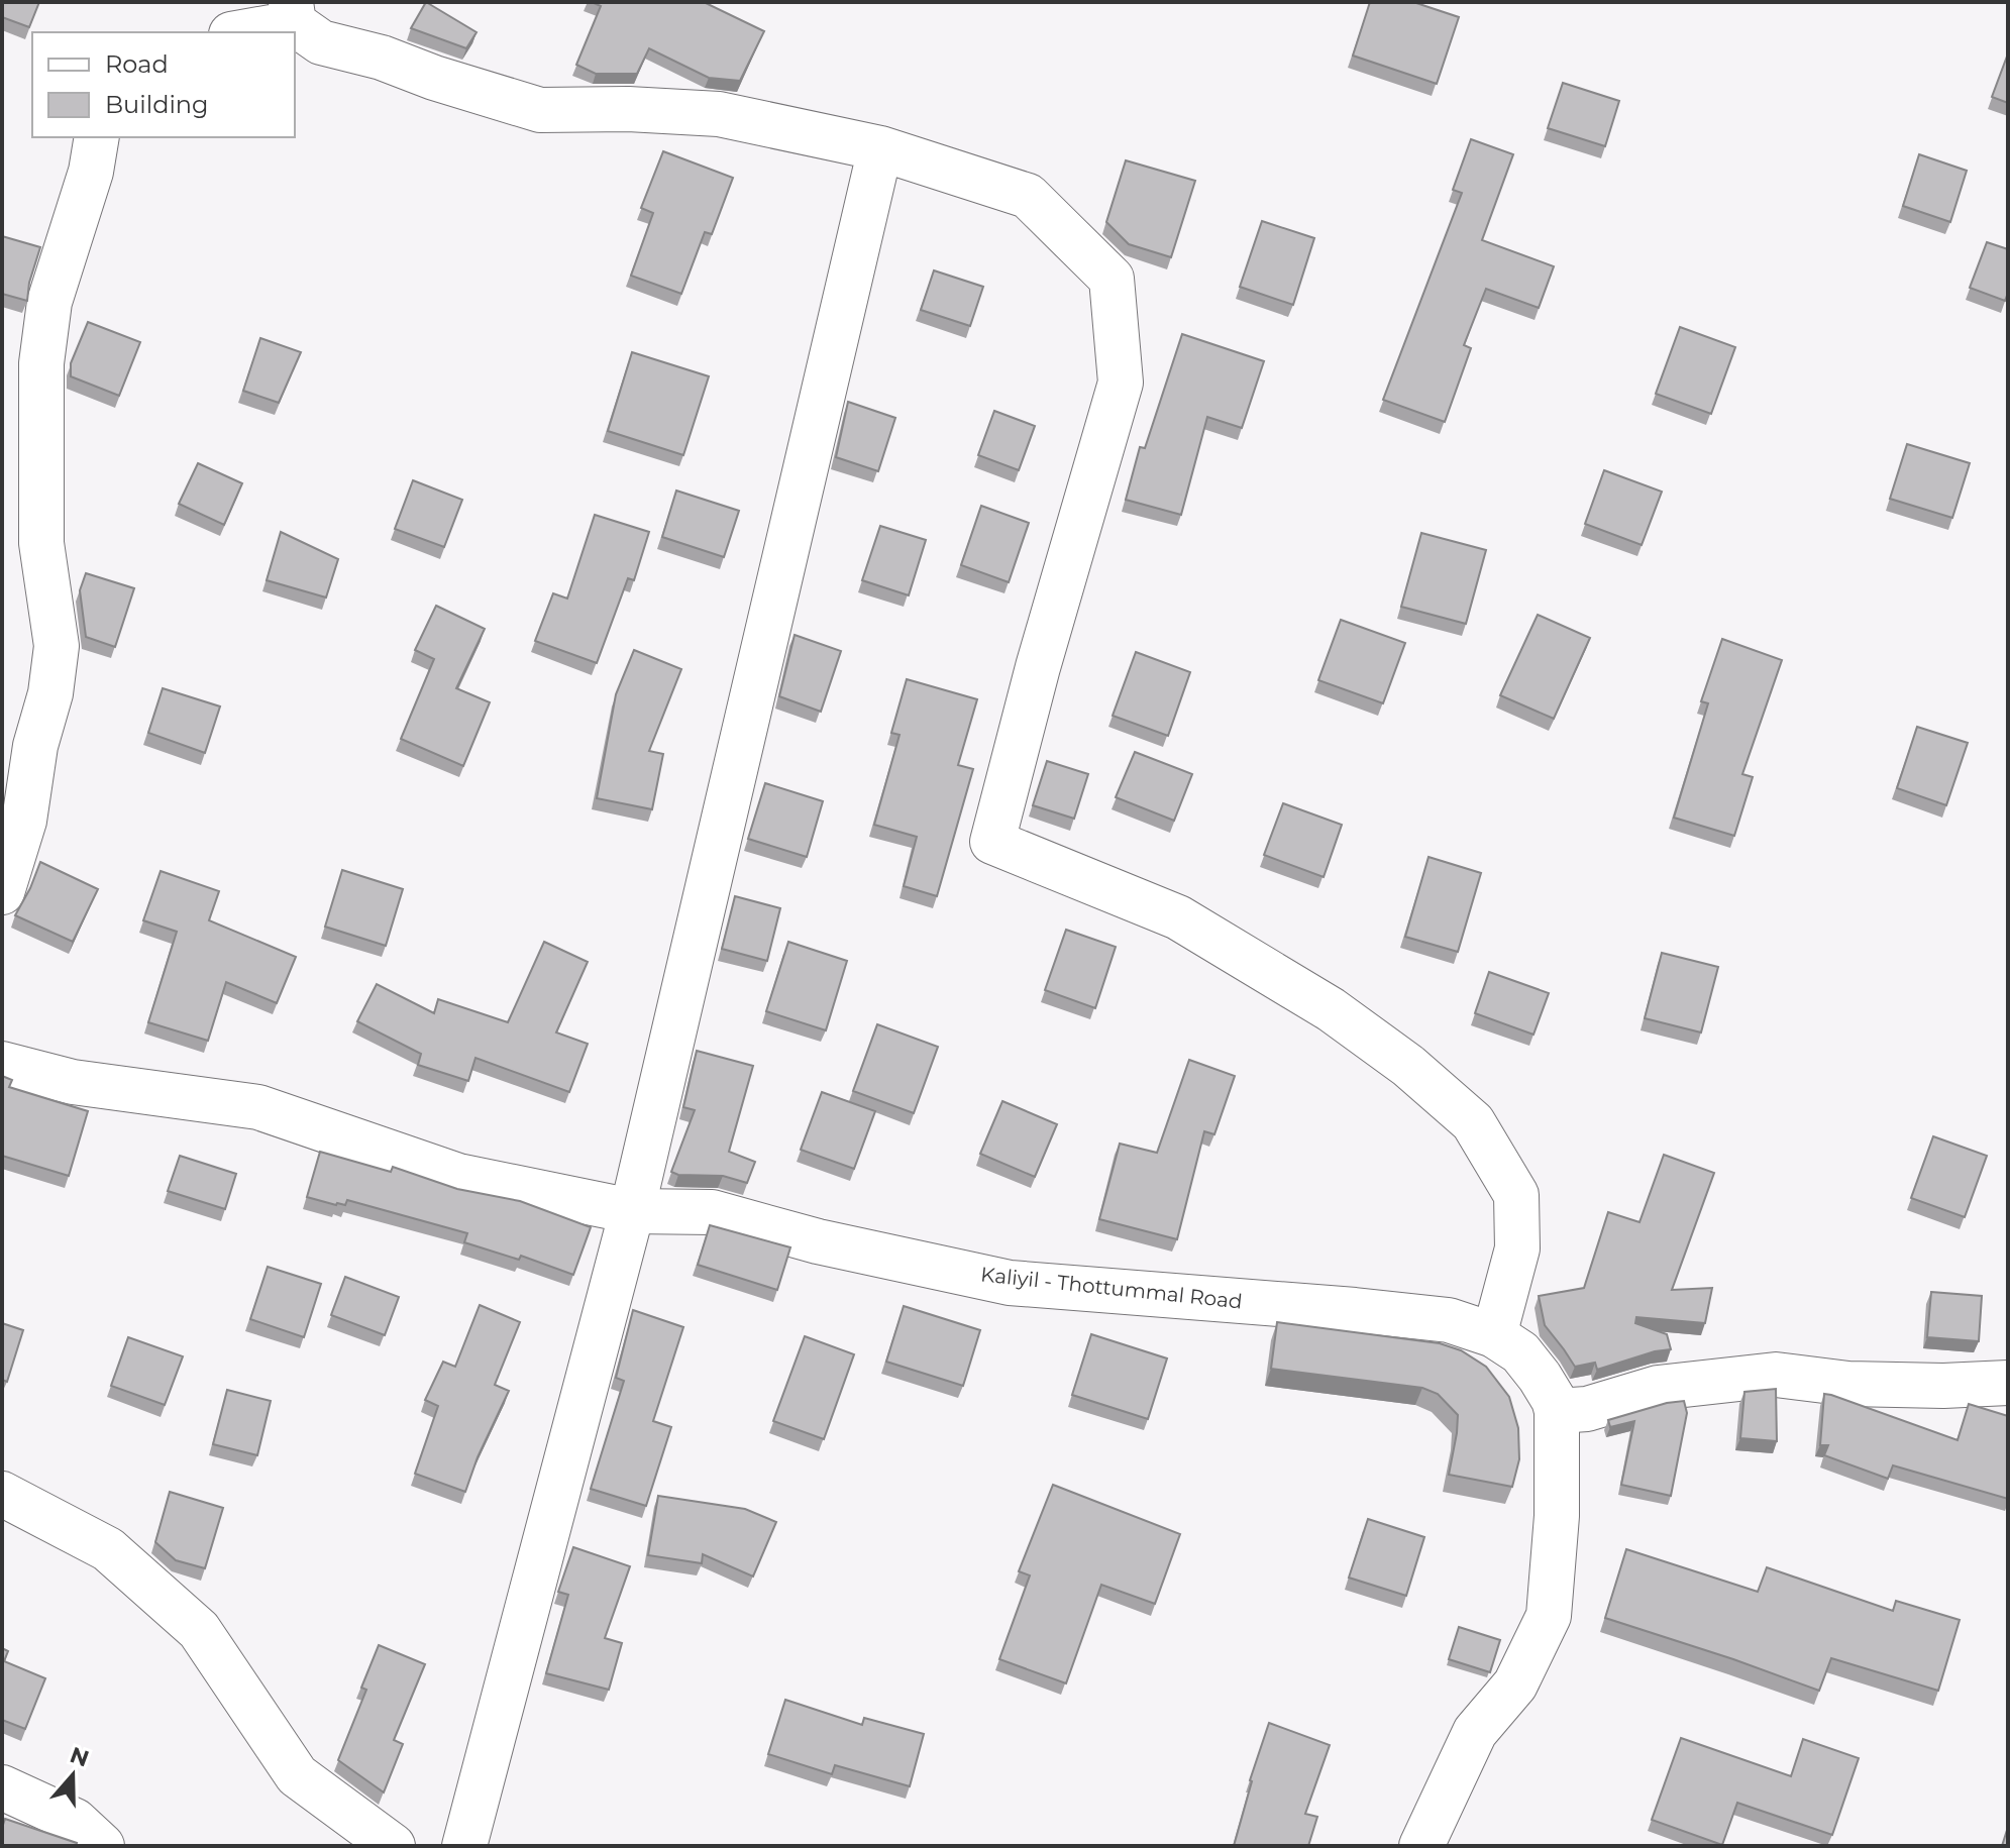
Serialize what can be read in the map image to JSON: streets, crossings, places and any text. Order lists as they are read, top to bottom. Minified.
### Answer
{"streets":{"street":["Kaliyil - Thottummal Road"]},"legend":["Road","Building"],"north":"top"}
